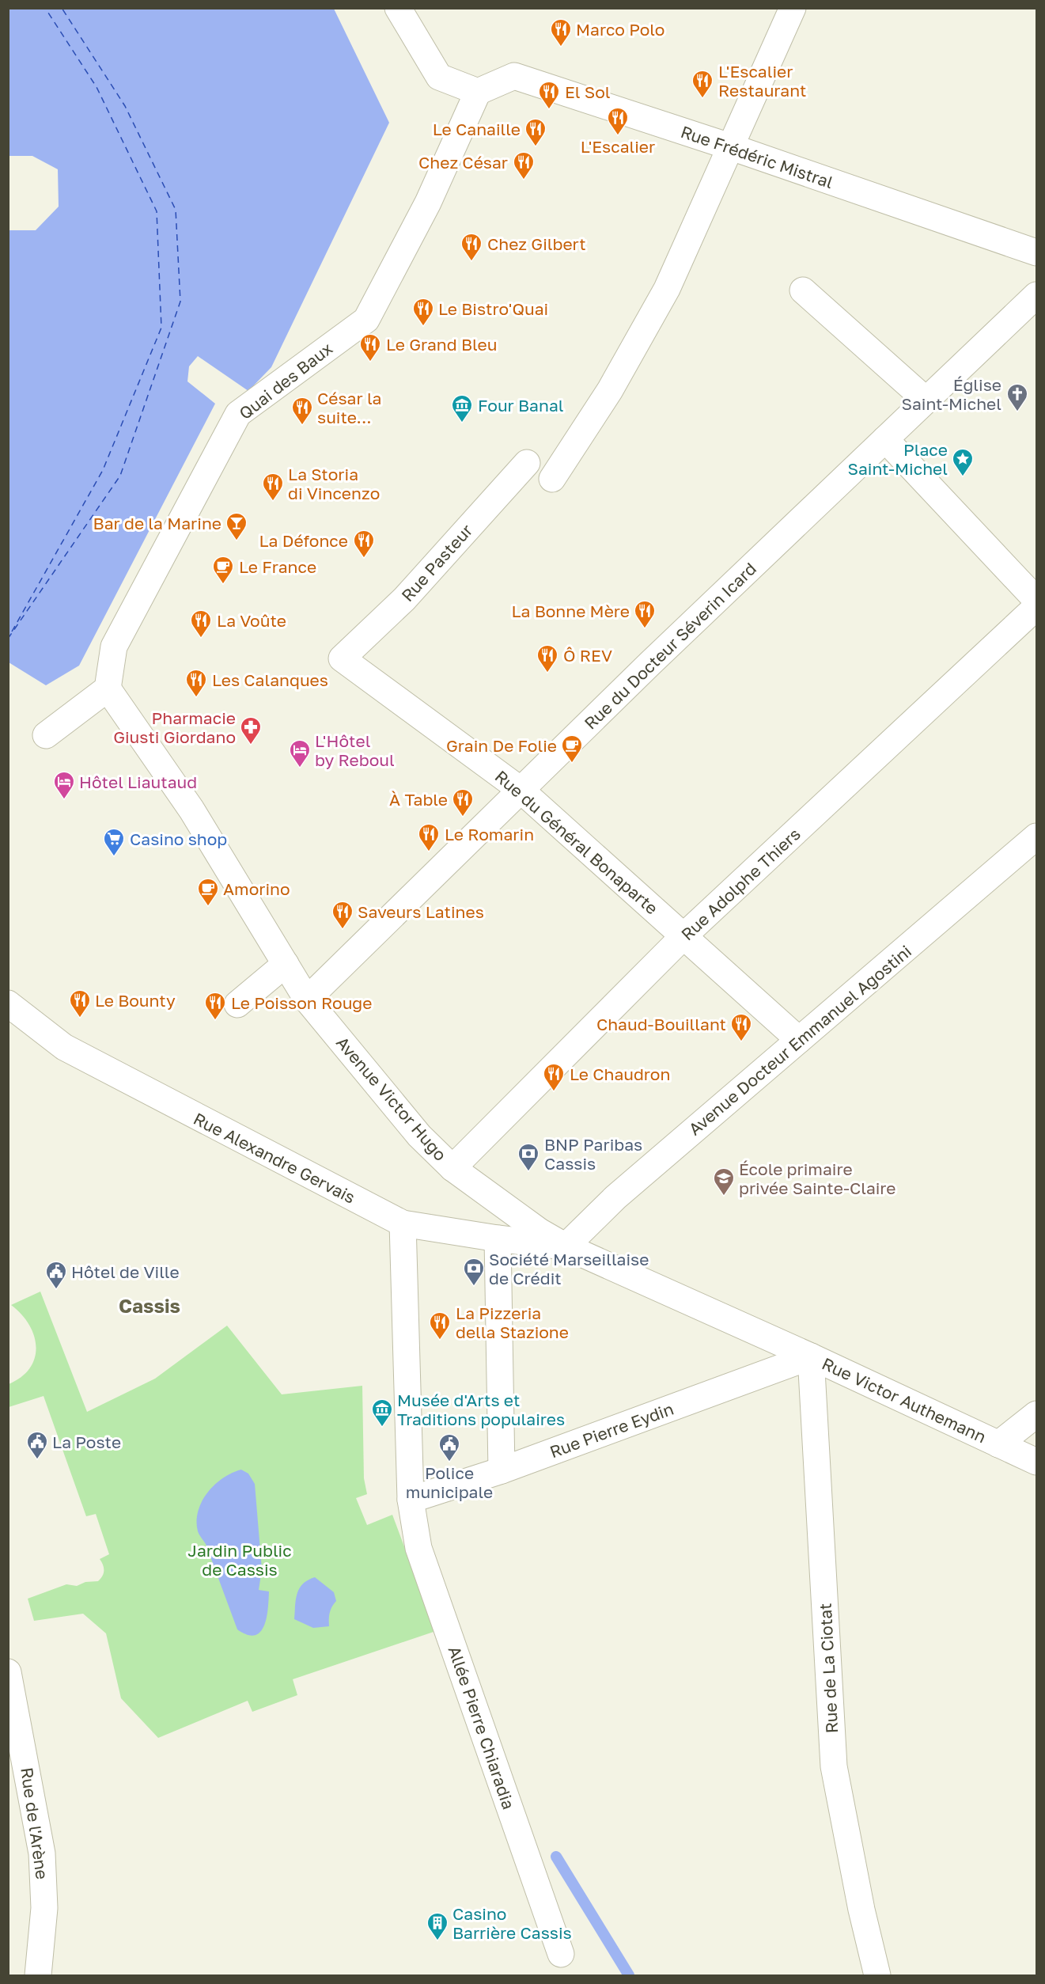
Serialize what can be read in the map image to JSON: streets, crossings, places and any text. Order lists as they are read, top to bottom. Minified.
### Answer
{"streets":{"street":["Rue Frédéric Mistral","Quai des Baux","Rue Pasteur","Rue du Docteur Séverin Icard","Rue du Général Bonaparte","Rue Adolphe Thiers","Avenue Docteur Emmanuel Agostini","Avenue Victor Hugo","Rue Alexandre Gervais","Rue Victor Authemann","Rue Pierre Eydin","Rue de La Ciotat","Allée Pierre Chiaradia","Rue de l'Arène"]},"crossings":[["Rue Frédéric Mistral","Quai des Baux"],["Quai des Baux","Avenue Victor Hugo"],["Rue Pasteur","Rue du Général Bonaparte"],["Rue du Docteur Séverin Icard","Rue du Général Bonaparte"],["Rue du Docteur Séverin Icard","Avenue Victor Hugo"],["Rue du Général Bonaparte","Rue Adolphe Thiers"],["Rue du Général Bonaparte","Avenue Docteur Emmanuel Agostini"],["Rue Adolphe Thiers","Avenue Victor Hugo"],["Avenue Docteur Emmanuel Agostini","Avenue Victor Hugo"],["Avenue Docteur Emmanuel Agostini","Rue Alexandre Gervais"],["Avenue Victor Hugo","Rue Alexandre Gervais"],["Avenue Victor Hugo","Rue Victor Authemann"],["Avenue Victor Hugo","Rue Pierre Eydin"],["Avenue Victor Hugo","Rue de La Ciotat"],["Rue Alexandre Gervais","Allée Pierre Chiaradia"],["Rue Victor Authemann","Rue Pierre Eydin"],["Rue Victor Authemann","Rue de La Ciotat"],["Rue Pierre Eydin","Rue de La Ciotat"],["Rue Pierre Eydin","Allée Pierre Chiaradia"]],"districts":["Cassis"],"parks":["Jardin Public de Cassis"],"places":{"restaurant":["Marco Polo","L'Escalier Restaurant","El Sol","L'Escalier","Le Canaille","Chez César","Chez Gilbert","Le Bistro'Quai","Le Grand Bleu","César la suite...","La Storia di Vincenzo","La Défonce","La Bonne Mère","La Voûte","Ô REV","Les Calanques","À Table","Le Romarin","Saveurs Latines","Le Bounty","Le Poisson Rouge","Chaud-Bouillant","Le Chaudron","La Pizzeria della Stazione"],"church":["Église Saint-Michel"],"museum":["Four Banal","Musée d'Arts et Traditions populaires"],"place":["Place Saint-Michel"],"bar":["Bar de la Marine"],"cafe":["Le France","Grain De Folie","Amorino"],"pharmacy":["Pharmacie Giusti Giordano"],"hotel":["L'Hôtel by Reboul","Hôtel Liautaud"],"supermarket":["Casino shop"],"bank":["BNP Paribas Cassis","Société Marseillaise de Crédit"],"school or university":["École primaire privée Sainte-Claire"],"public building":["Hôtel de Ville","La Poste","Police municipale"],"building":["Casino Barrière Cassis"]}}
